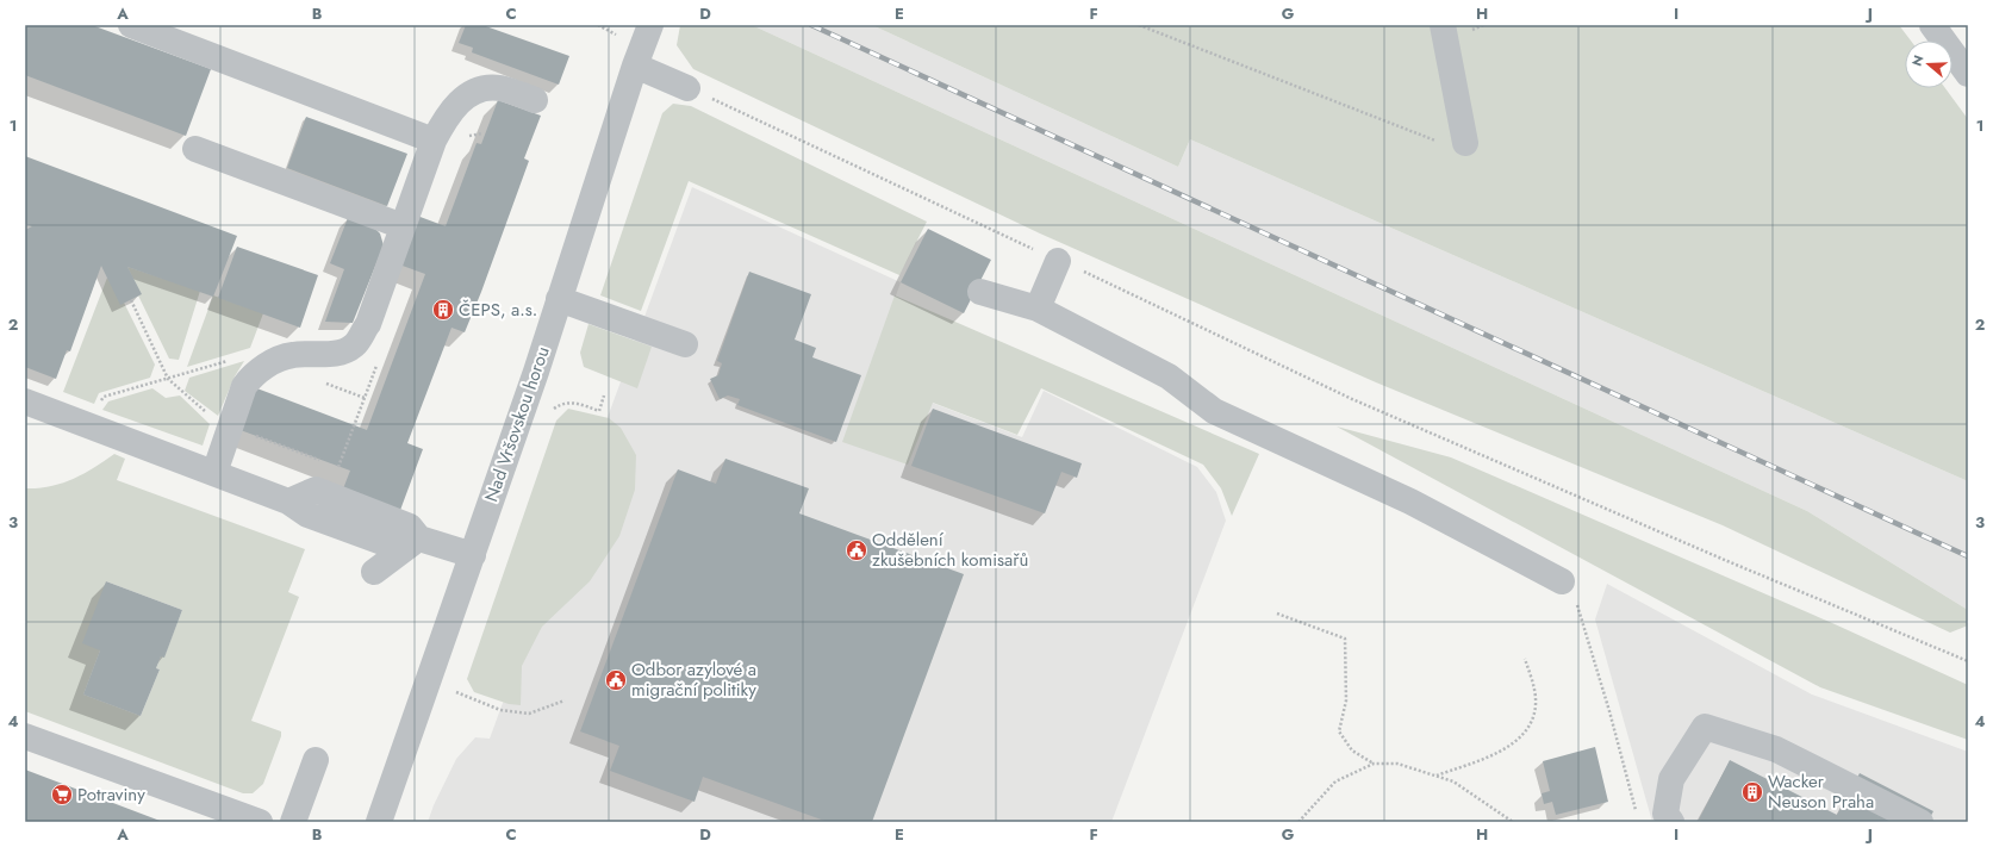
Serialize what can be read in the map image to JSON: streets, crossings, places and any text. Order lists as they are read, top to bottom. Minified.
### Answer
{"streets":{"street":["Nad Vršovskou horou"]},"places":{"building":["ČEPS, a.s.","Wacker Neuson Praha"],"public building":["Oddělení zkušebních komisařů","Odbor azylové a migrační politiky"],"supermarket":["Potraviny"]},"north":"left","grid":{"columns":["A","B","C","D","E","F","G","H","I","J"],"rows":["1","2","3","4"]}}
